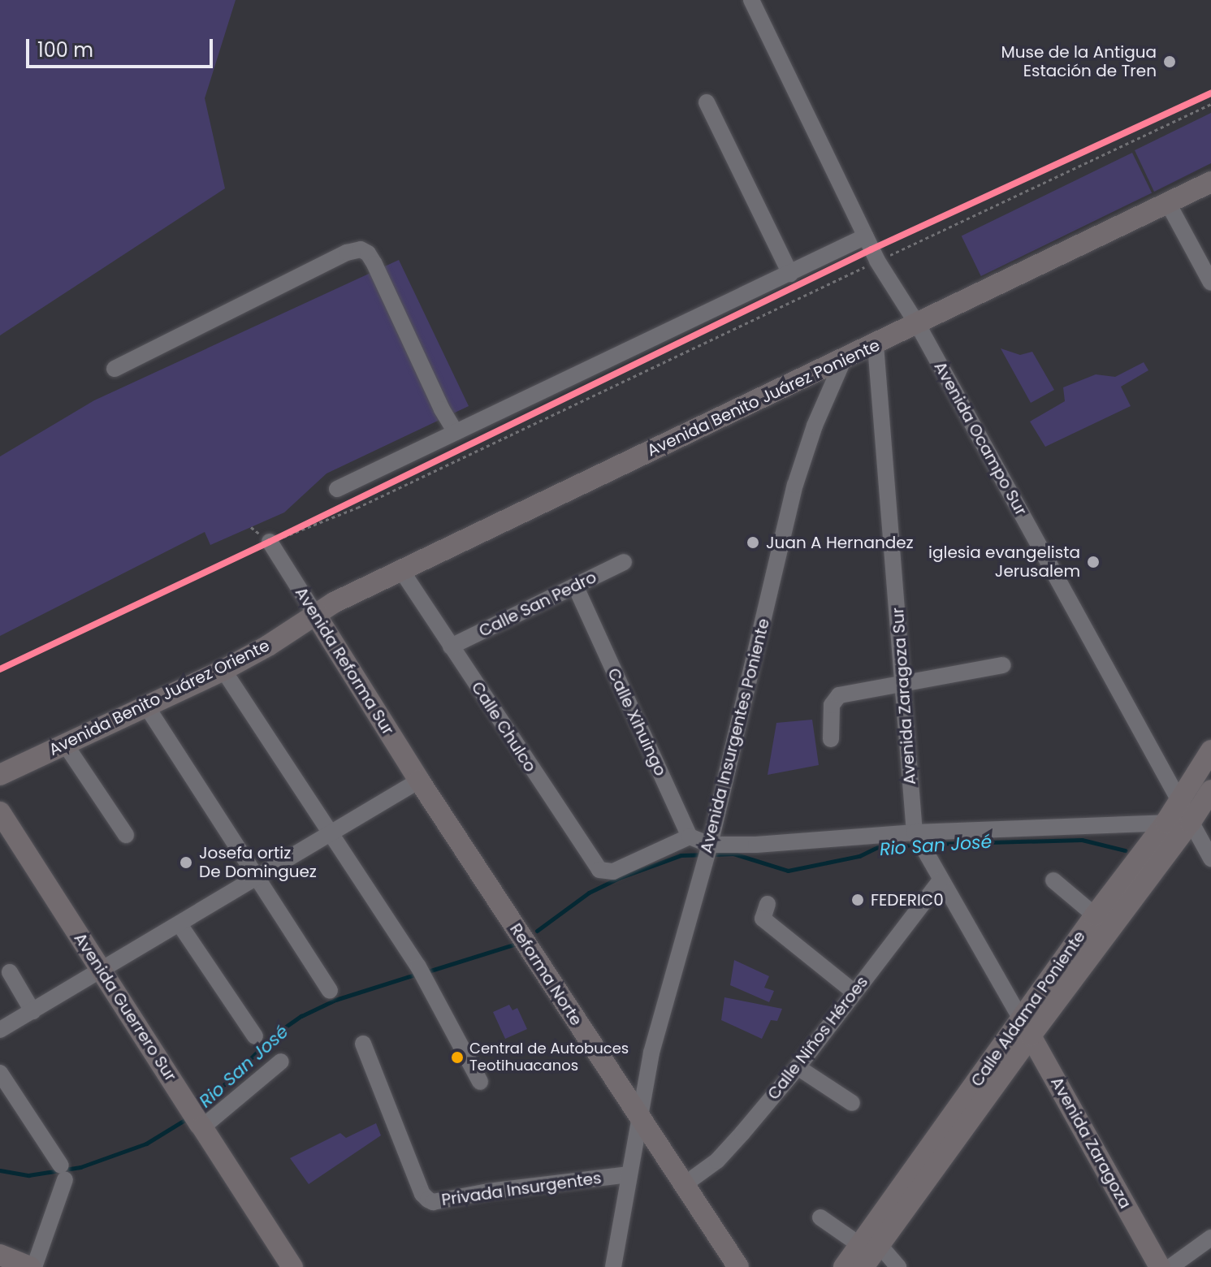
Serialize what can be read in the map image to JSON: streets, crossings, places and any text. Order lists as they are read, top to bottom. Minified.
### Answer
{"streets":{"main road":["Avenida Benito Juárez Poniente","Avenida Reforma Sur","Avenida Benito Juárez Oriente","Reforma Norte","Avenida Guerrero Sur","Calle Aldama Poniente","Avenida Zaragoza"],"street":["Avenida Ocampo Sur","Calle San Pedro","Avenida Zaragoza Sur","Calle Xihuingo","Calle Chulco","Avenida Insurgentes Poniente","Calle Niños Héroes","Privada Insurgentes"]},"crossings":[["Avenida Benito Juárez Poniente","Avenida Ocampo Sur"],["Avenida Benito Juárez Poniente","Avenida Reforma Sur"],["Avenida Benito Juárez Poniente","Avenida Zaragoza Sur"],["Avenida Benito Juárez Poniente","Avenida Benito Juárez Oriente"],["Avenida Benito Juárez Poniente","Calle Chulco"],["Avenida Benito Juárez Poniente","Avenida Insurgentes Poniente"],["Avenida Ocampo Sur","Calle Aldama Poniente"],["Calle San Pedro","Calle Xihuingo"],["Calle San Pedro","Calle Chulco"],["Avenida Reforma Sur","Avenida Benito Juárez Oriente"],["Avenida Reforma Sur","Reforma Norte"],["Avenida Zaragoza Sur","Calle Aldama Poniente"],["Avenida Zaragoza Sur","Calle Niños Héroes"],["Avenida Zaragoza Sur","Avenida Zaragoza"],["Calle Xihuingo","Calle Chulco"],["Avenida Insurgentes Poniente","Reforma Norte"],["Avenida Insurgentes Poniente","Privada Insurgentes"],["Reforma Norte","Calle Niños Héroes"],["Calle Aldama Poniente","Avenida Zaragoza"]],"water":["Rio San José"],"places":["Muse de la Antigua Estación de Tren","Juan A Hernandez","iglesia evangelista Jerusalem","Josefa ortiz De Dominguez","FEDERIC0","Central de Autobuces Teotihuacanos"],"scale_bar":"100 m"}
